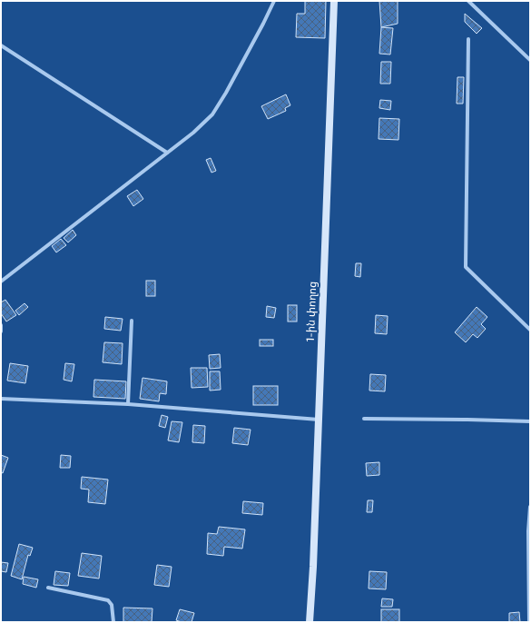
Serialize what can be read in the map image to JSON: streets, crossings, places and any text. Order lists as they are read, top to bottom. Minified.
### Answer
{"streets":{"main road":["1-ին փողոց"]}}
